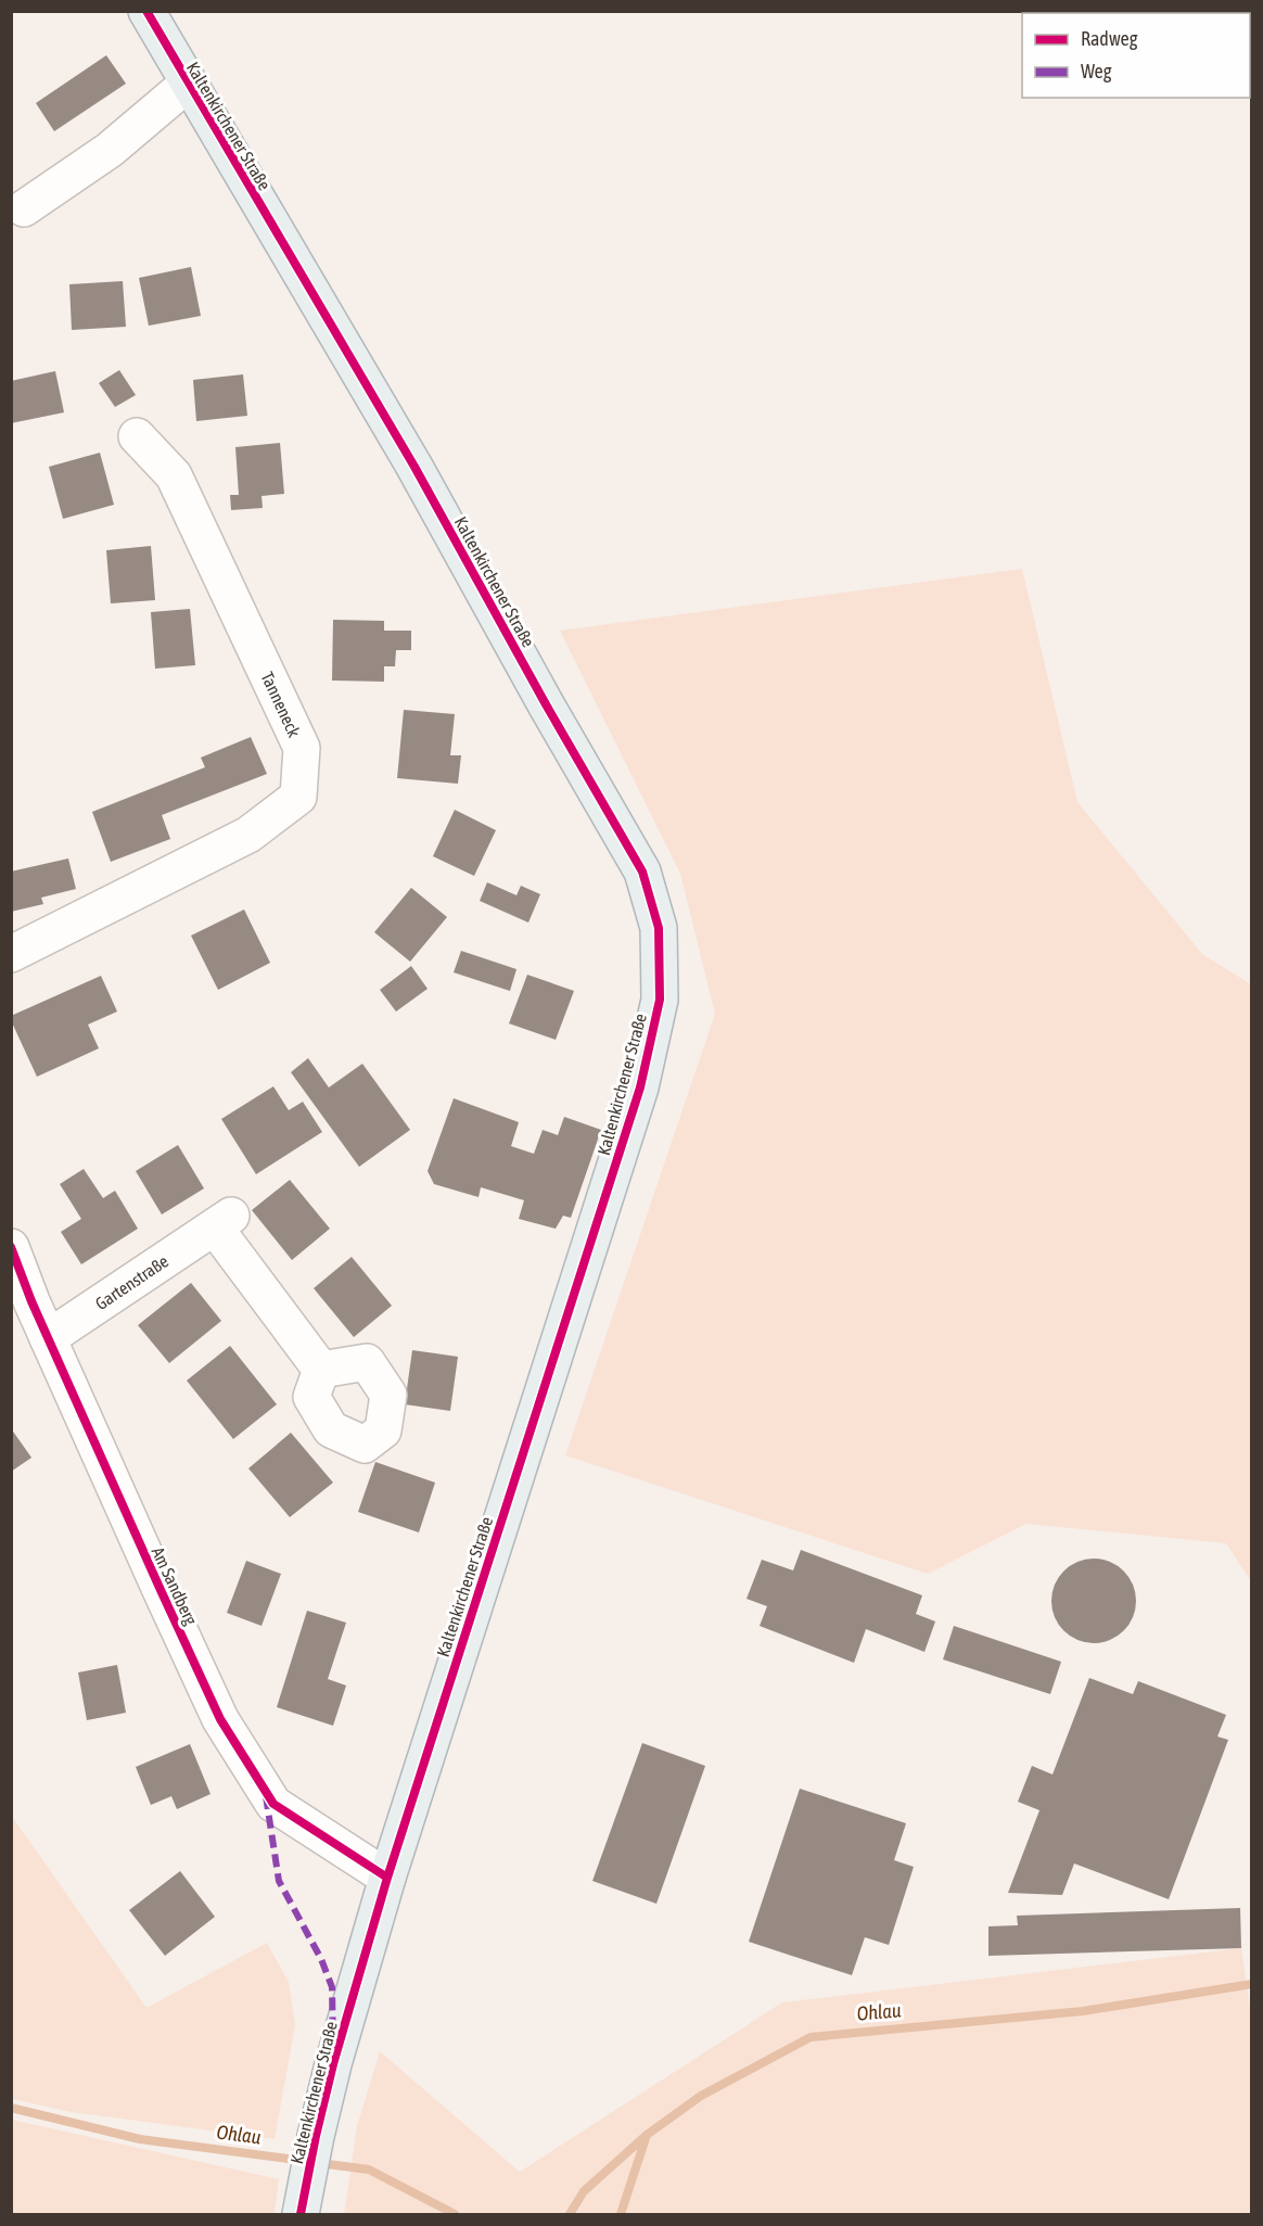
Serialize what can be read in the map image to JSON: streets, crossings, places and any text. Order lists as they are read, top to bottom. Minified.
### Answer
{"streets":{"main road":["Kaltenkirchener Straße"],"street":["Tanneneck","Gartenstraße","Am Sandberg"]},"crossings":[["Kaltenkirchener Straße","Am Sandberg"],["Gartenstraße","Am Sandberg"]],"water":["Ohlau"],"legend":["Radweg","Weg"]}
